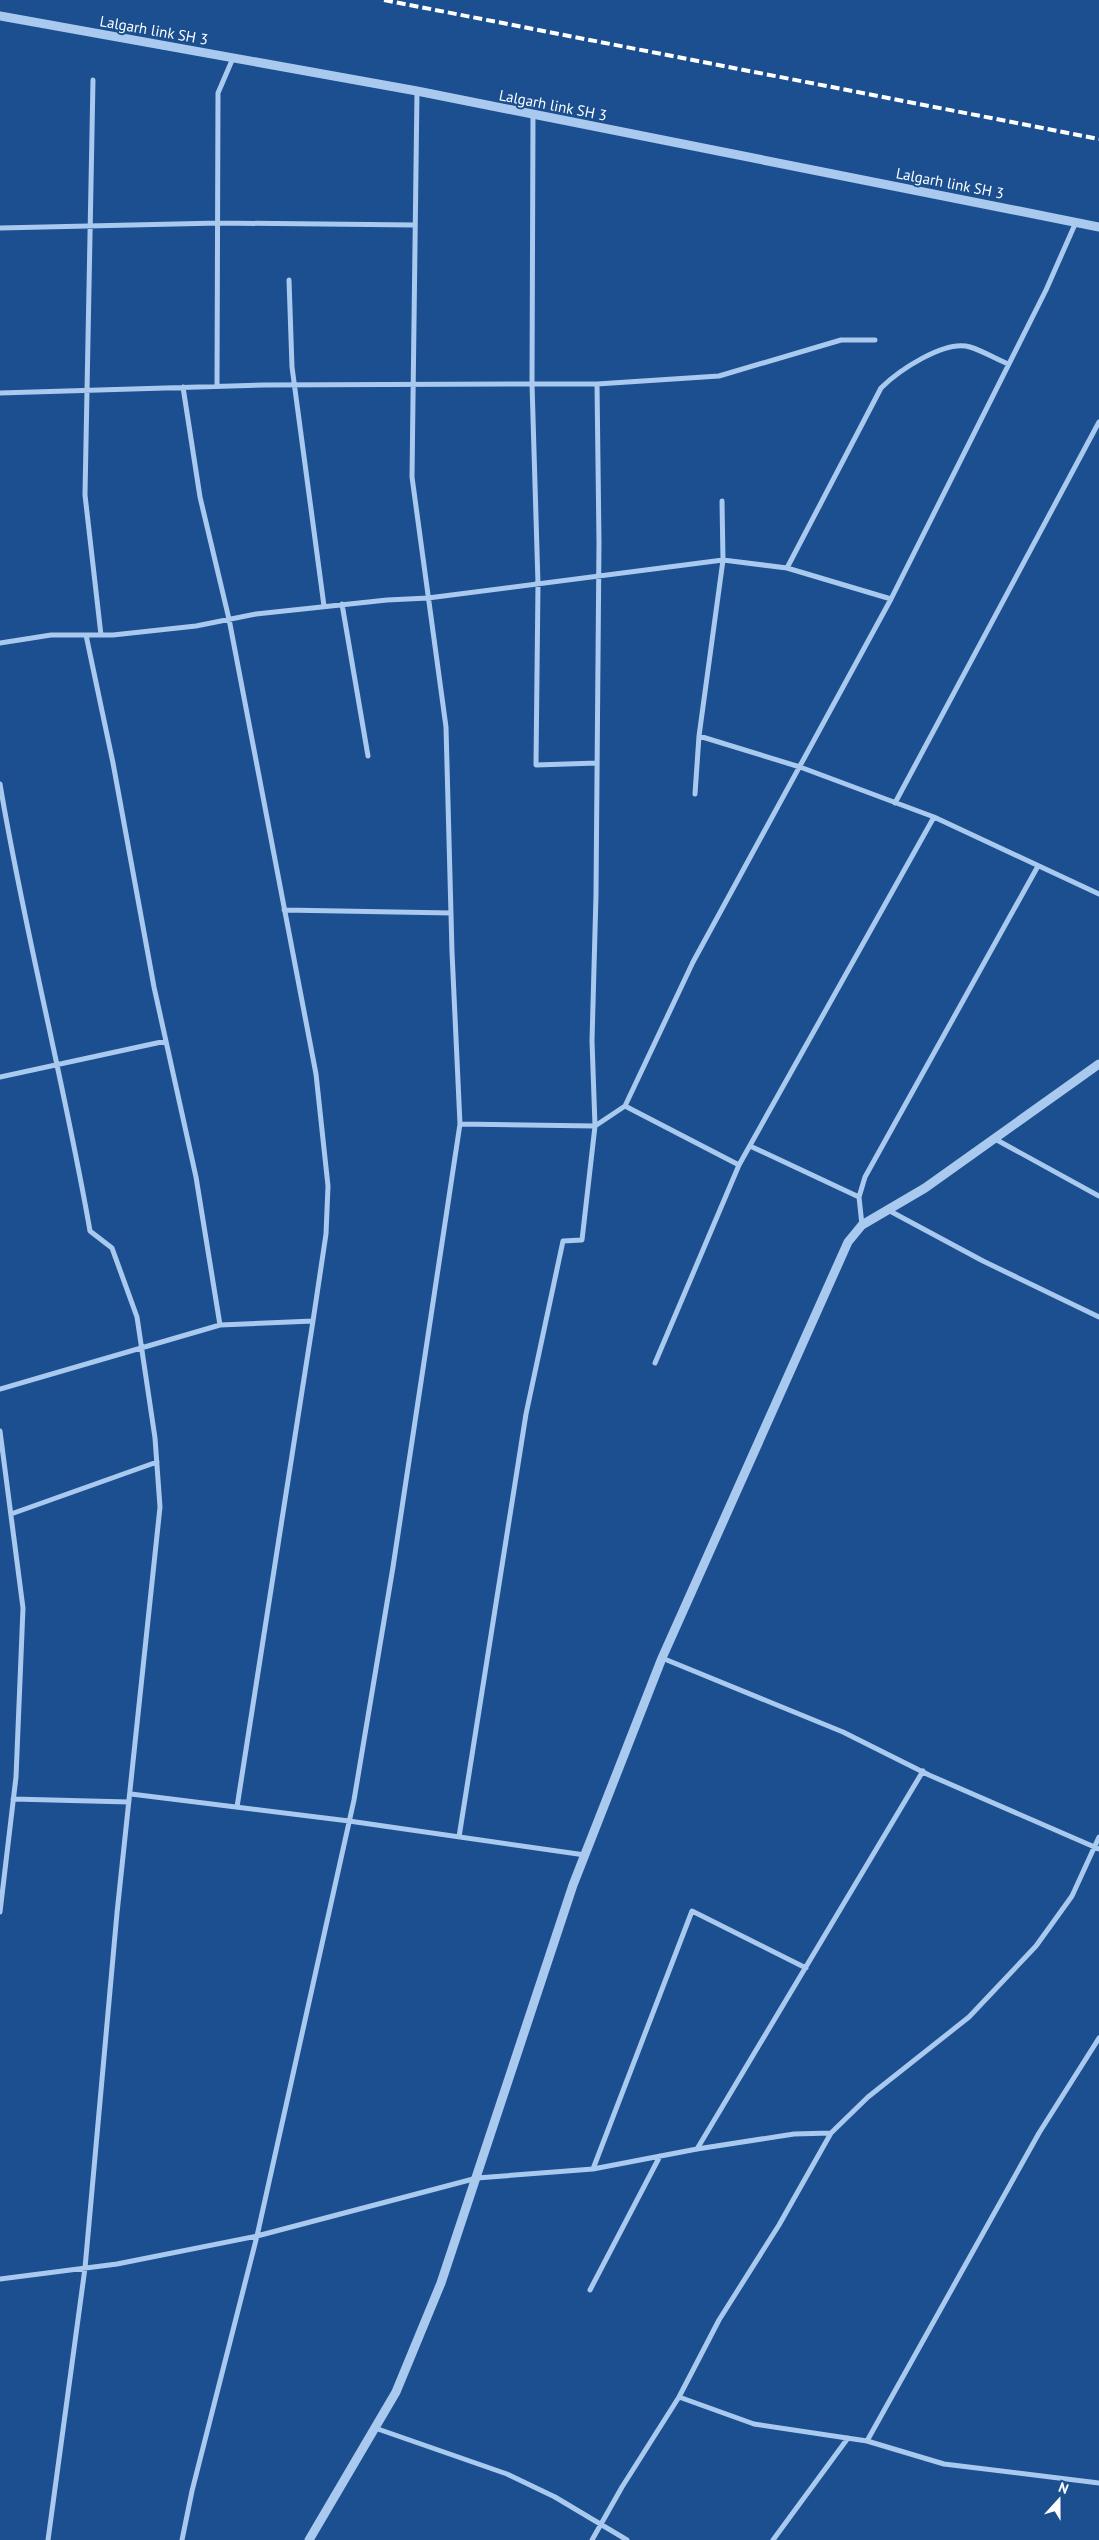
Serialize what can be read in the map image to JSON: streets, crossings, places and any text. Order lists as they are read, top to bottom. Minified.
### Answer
{"streets":{"street":["Lalgarh link SH 3"]},"north":"top"}
